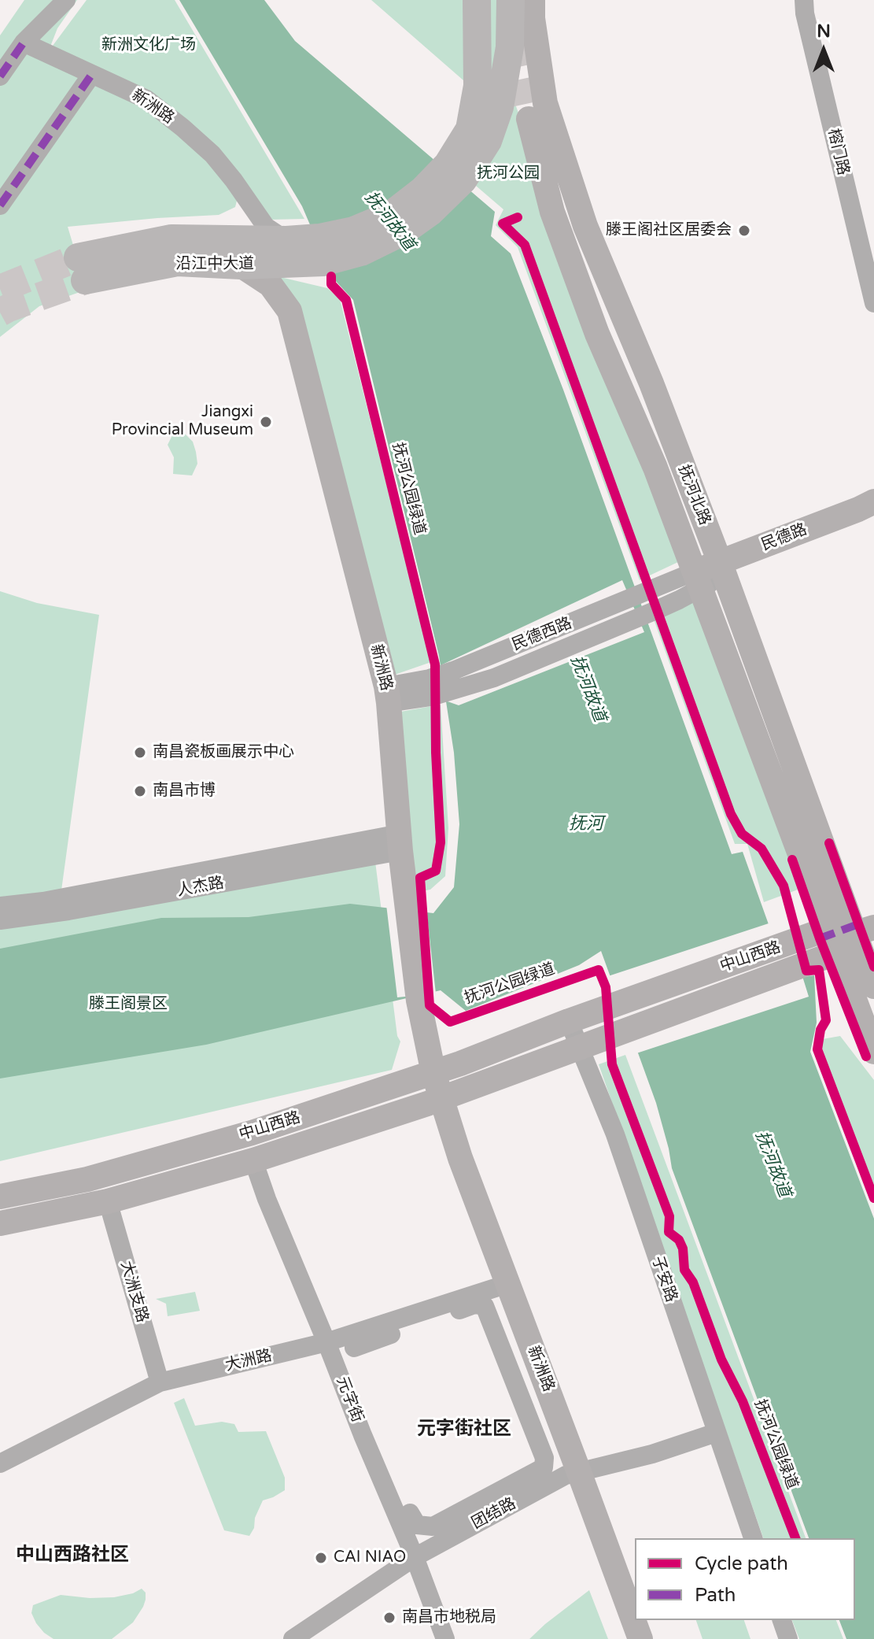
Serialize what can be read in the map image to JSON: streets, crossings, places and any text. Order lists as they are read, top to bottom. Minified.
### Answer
{"streets":{"highway":["沿江中大道"],"main road":["新洲路","抚河北路","民德路","中山西路"],"street":["榕门路","民德西路","人杰路","子安路","大洲支路","大洲路","元字街","团结路"],"cycle path":["抚河公园绿道"]},"crossings":[["新洲路","沿江中大道"],["新洲路","民德西路"],["新洲路","人杰路"],["新洲路","中山西路"],["新洲路","大洲路"],["新洲路","团结路"],["抚河北路","民德路"],["抚河北路","民德西路"],["抚河北路","中山西路"],["民德路","民德西路"],["中山西路","子安路"],["中山西路","大洲支路"],["中山西路","元字街"],["子安路","团结路"],["大洲支路","大洲路"],["大洲路","元字街"],["元字街","团结路"]],"districts":["元字街社区","中山西路社区"],"water":["抚河故道","抚河"],"parks":["新洲文化广场","抚河公园","滕王阁景区"],"places":["滕王阁社区居委会","Jiangxi Provincial Museum","南昌瓷板画展示中心","南昌市博","CAI NIAO","南昌市地税局"],"legend":["Cycle path","Path"],"north":"top"}
